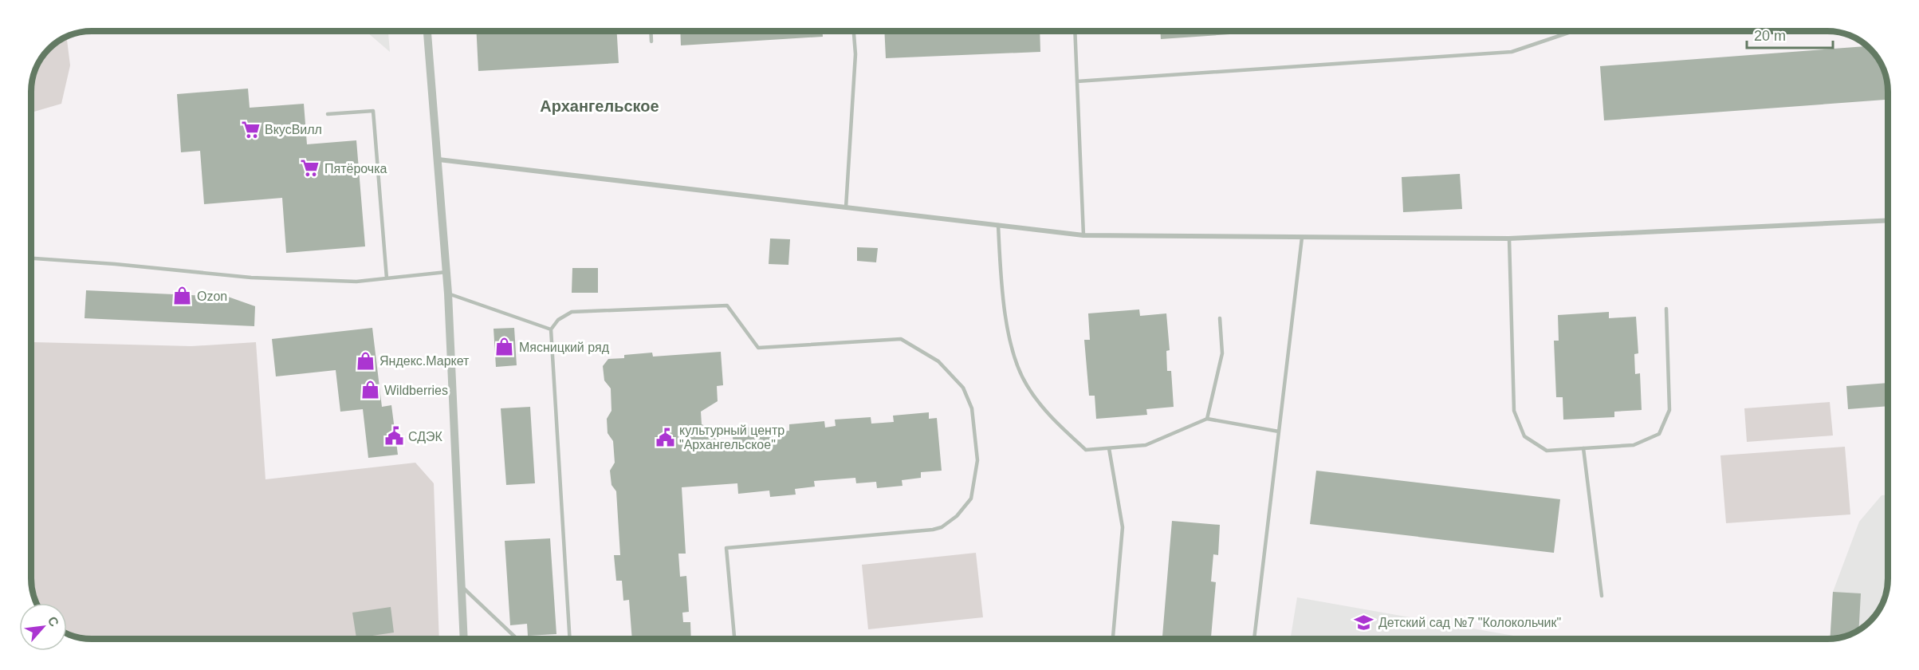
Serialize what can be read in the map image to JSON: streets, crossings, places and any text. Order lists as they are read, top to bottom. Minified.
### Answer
{"districts":["Архангельское"],"places":{"supermarket":["ВкусВилл","Пятёрочка"],"shop":["Ozon","Мясницкий ряд","Яндекс.Маркет","Wildberries"],"public building":["СДЭК","культурный центр \"Архангельское\""],"school or university":["Детский сад №7 \"Колокольчик\""]},"scale_bar":"20 m","north":"top right"}
